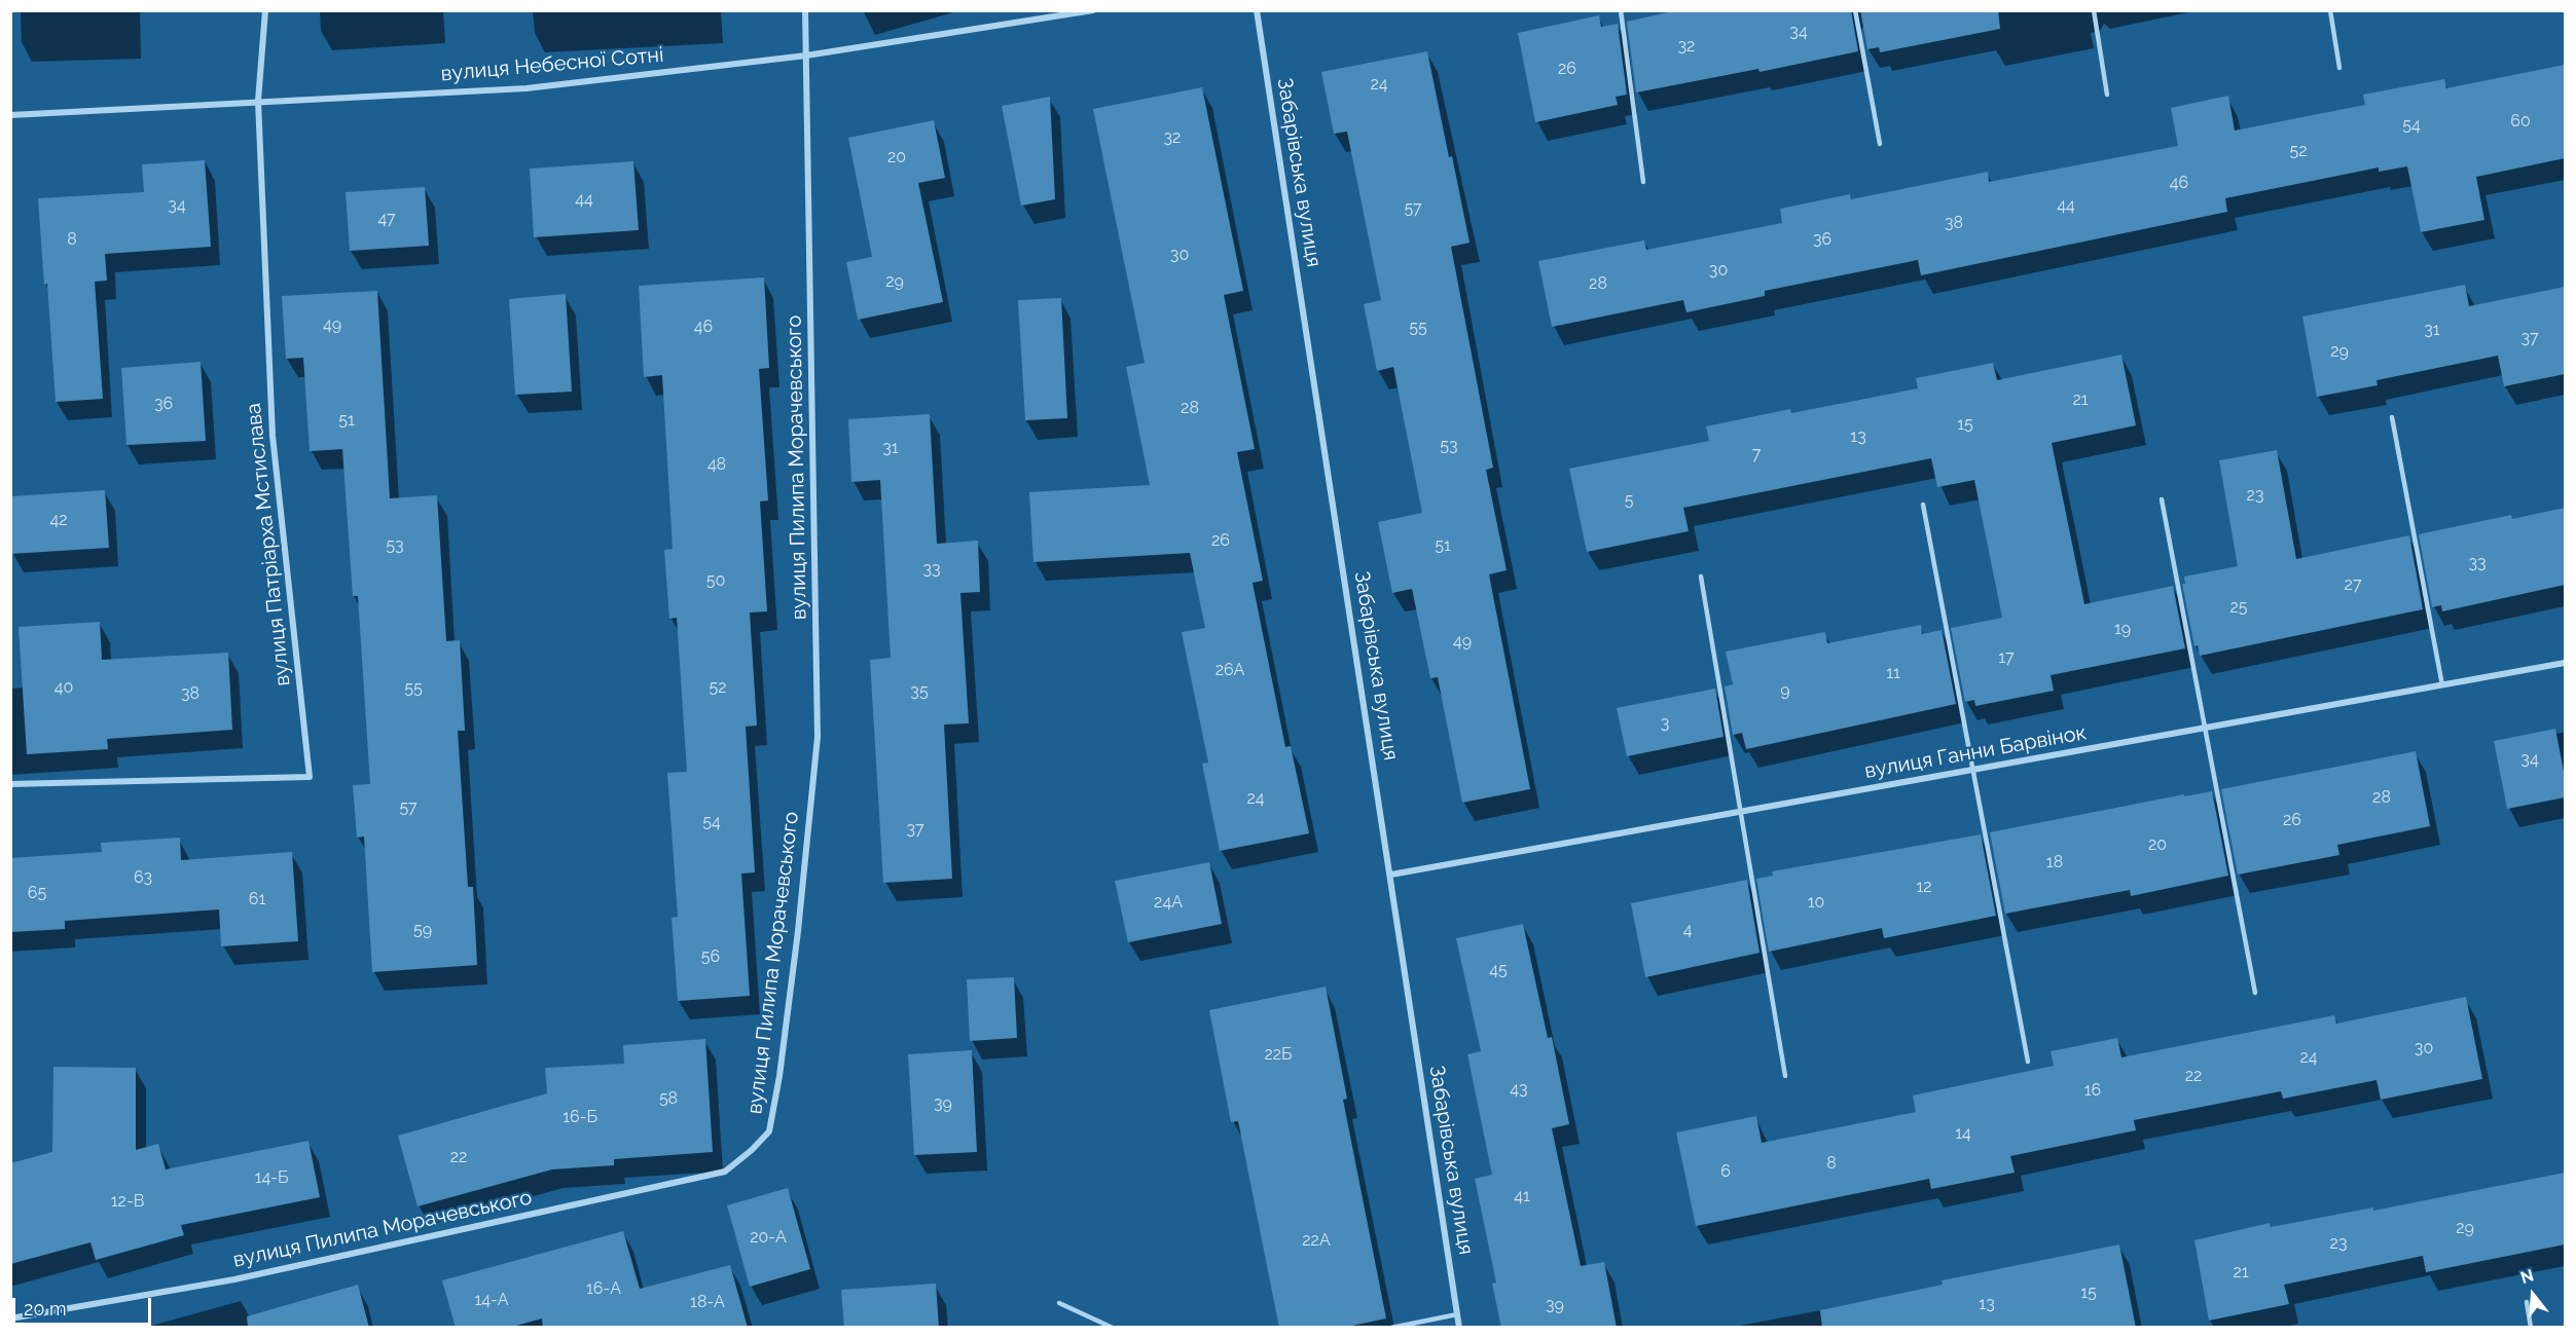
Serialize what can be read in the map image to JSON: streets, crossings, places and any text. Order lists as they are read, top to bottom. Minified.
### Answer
{"streets":{"street":["вулиця Небесної Сотні","Забарівська вулиця","вулиця Пилипа Морачевського","вулиця Патріарха Мстислава","вулиця Ганни Барвінок"]},"crossings":[["вулиця Небесної Сотні","вулиця Пилипа Морачевського"],["вулиця Небесної Сотні","вулиця Патріарха Мстислава"],["Забарівська вулиця","вулиця Ганни Барвінок"]],"house_numbers":["34","32","26","24","60","54","32","52","20","46","44","34","44","57","47","38","8","36","30","30","29","28","49","46","55","31","37","29","21","36","28","51","15","13","53","31","7","48","23","5","42","26","53","51","33","33","50","27","25","19","49","17","26А","11","40","52","55","9","35","38","3","34","28","24","57","26","54","37","20","18","63","12","65","61","24А","10","59","4","56","45","30","22Б","24","22","43","16","58","39","16-Б","14","22","8","6","14-Б","41","12-В","29","20-А","22А","23","21","16-А","15","14-А","18-А","13","39"],"scale_bar":"20 m","north":"top"}
